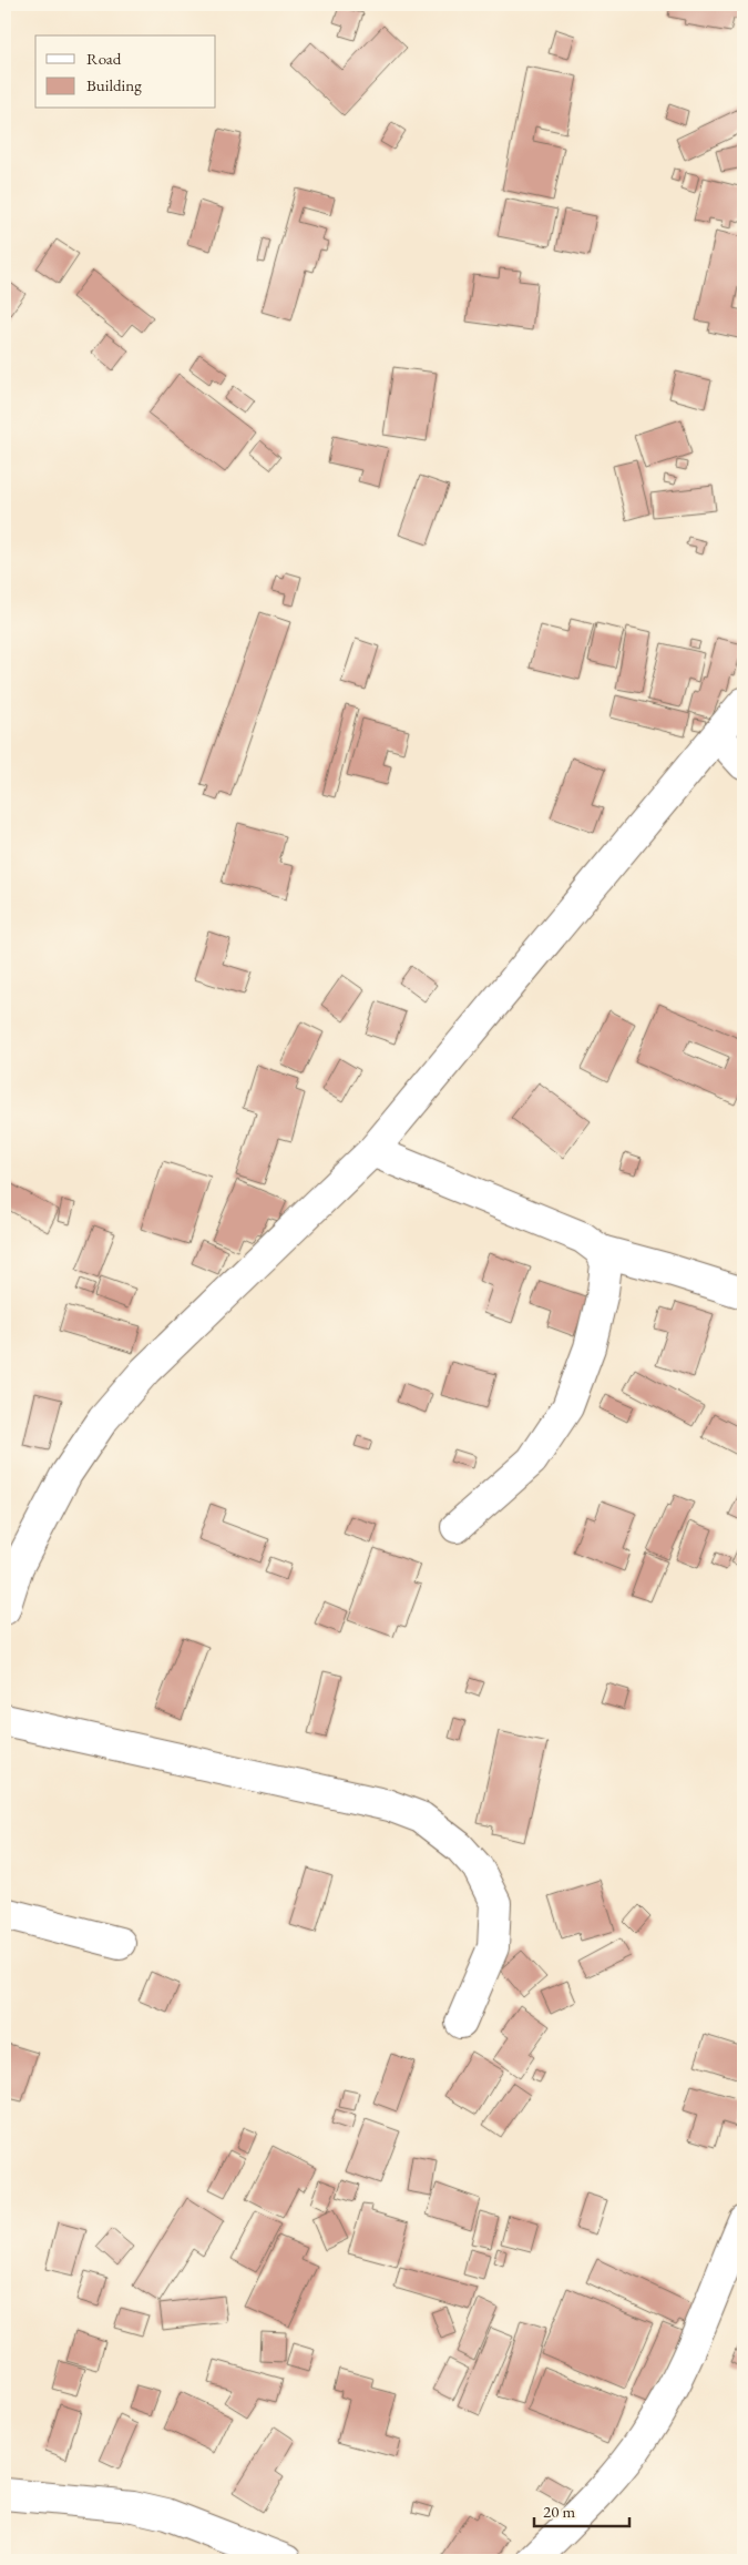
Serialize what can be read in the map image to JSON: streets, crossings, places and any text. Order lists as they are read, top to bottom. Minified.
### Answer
{"legend":["Road","Building"],"scale_bar":"20 m"}
